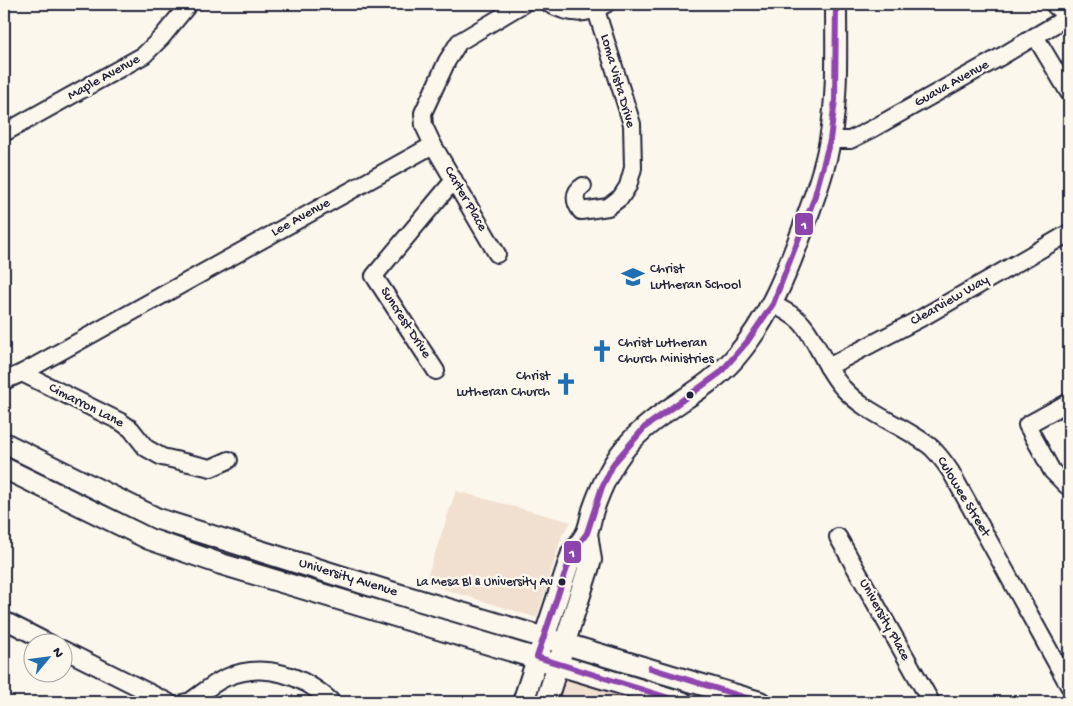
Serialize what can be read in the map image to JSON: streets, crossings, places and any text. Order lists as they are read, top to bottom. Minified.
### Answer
{"streets":{"main road":["University Avenue"],"street":["Maple Avenue","Loma Vista Drive","Guava Avenue","Carter Place","Lee Avenue","Clearview Way","Suncrest Drive","Cimarron Lane","Culowee Street","University Place"]},"crossings":[["Carter Place","Lee Avenue"],["Carter Place","Suncrest Drive"],["Lee Avenue","Cimarron Lane"],["Clearview Way","Culowee Street"]],"places":{"school or university":["Christ Lutheran School"],"church":["Christ Lutheran Church Ministries","Christ Lutheran Church"],"other":["La Mesa Bl & University Av"]},"lines":["transit line 1"],"north":"top right"}
